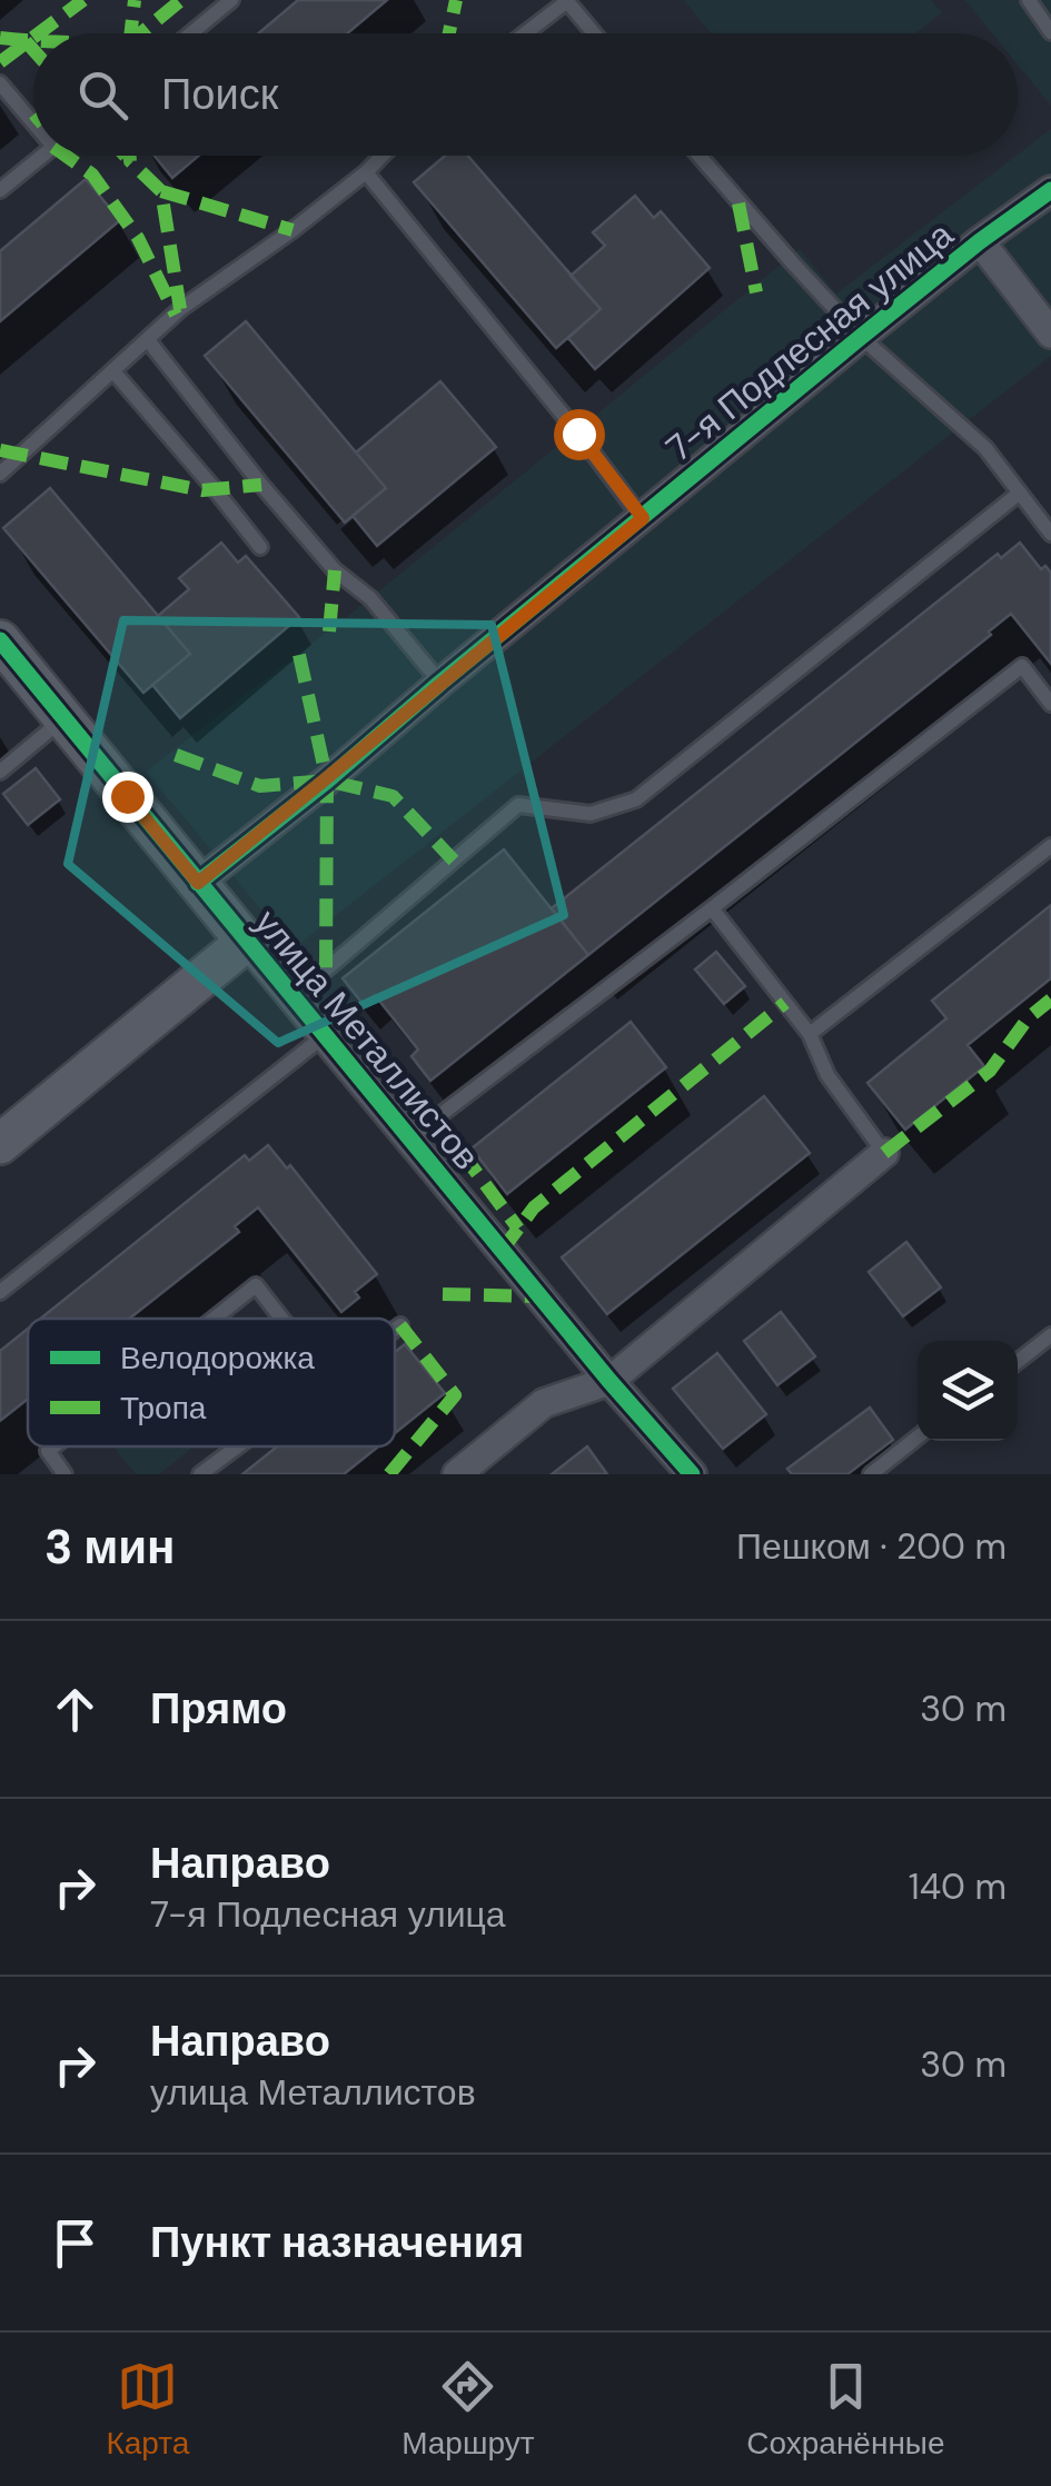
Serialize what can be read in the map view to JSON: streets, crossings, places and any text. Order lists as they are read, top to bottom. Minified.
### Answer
{"streets":{"street":["7-я Подлесная улица","улица Металлистов"]},"crossings":[["7-я Подлесная улица","улица Металлистов"]],"legend":["Велодорожка","Тропа"],"page":{"search":"Поиск","heading":["3 мин","Пешком · 200 m"],"list":[["Прямо","30 m"],["Направо","7-я Подлесная улица","140 m"],["Направо","улица Металлистов","30 m"],"Пункт назначения"],"nav":["Карта","Маршрут","Сохранённые"]}}
